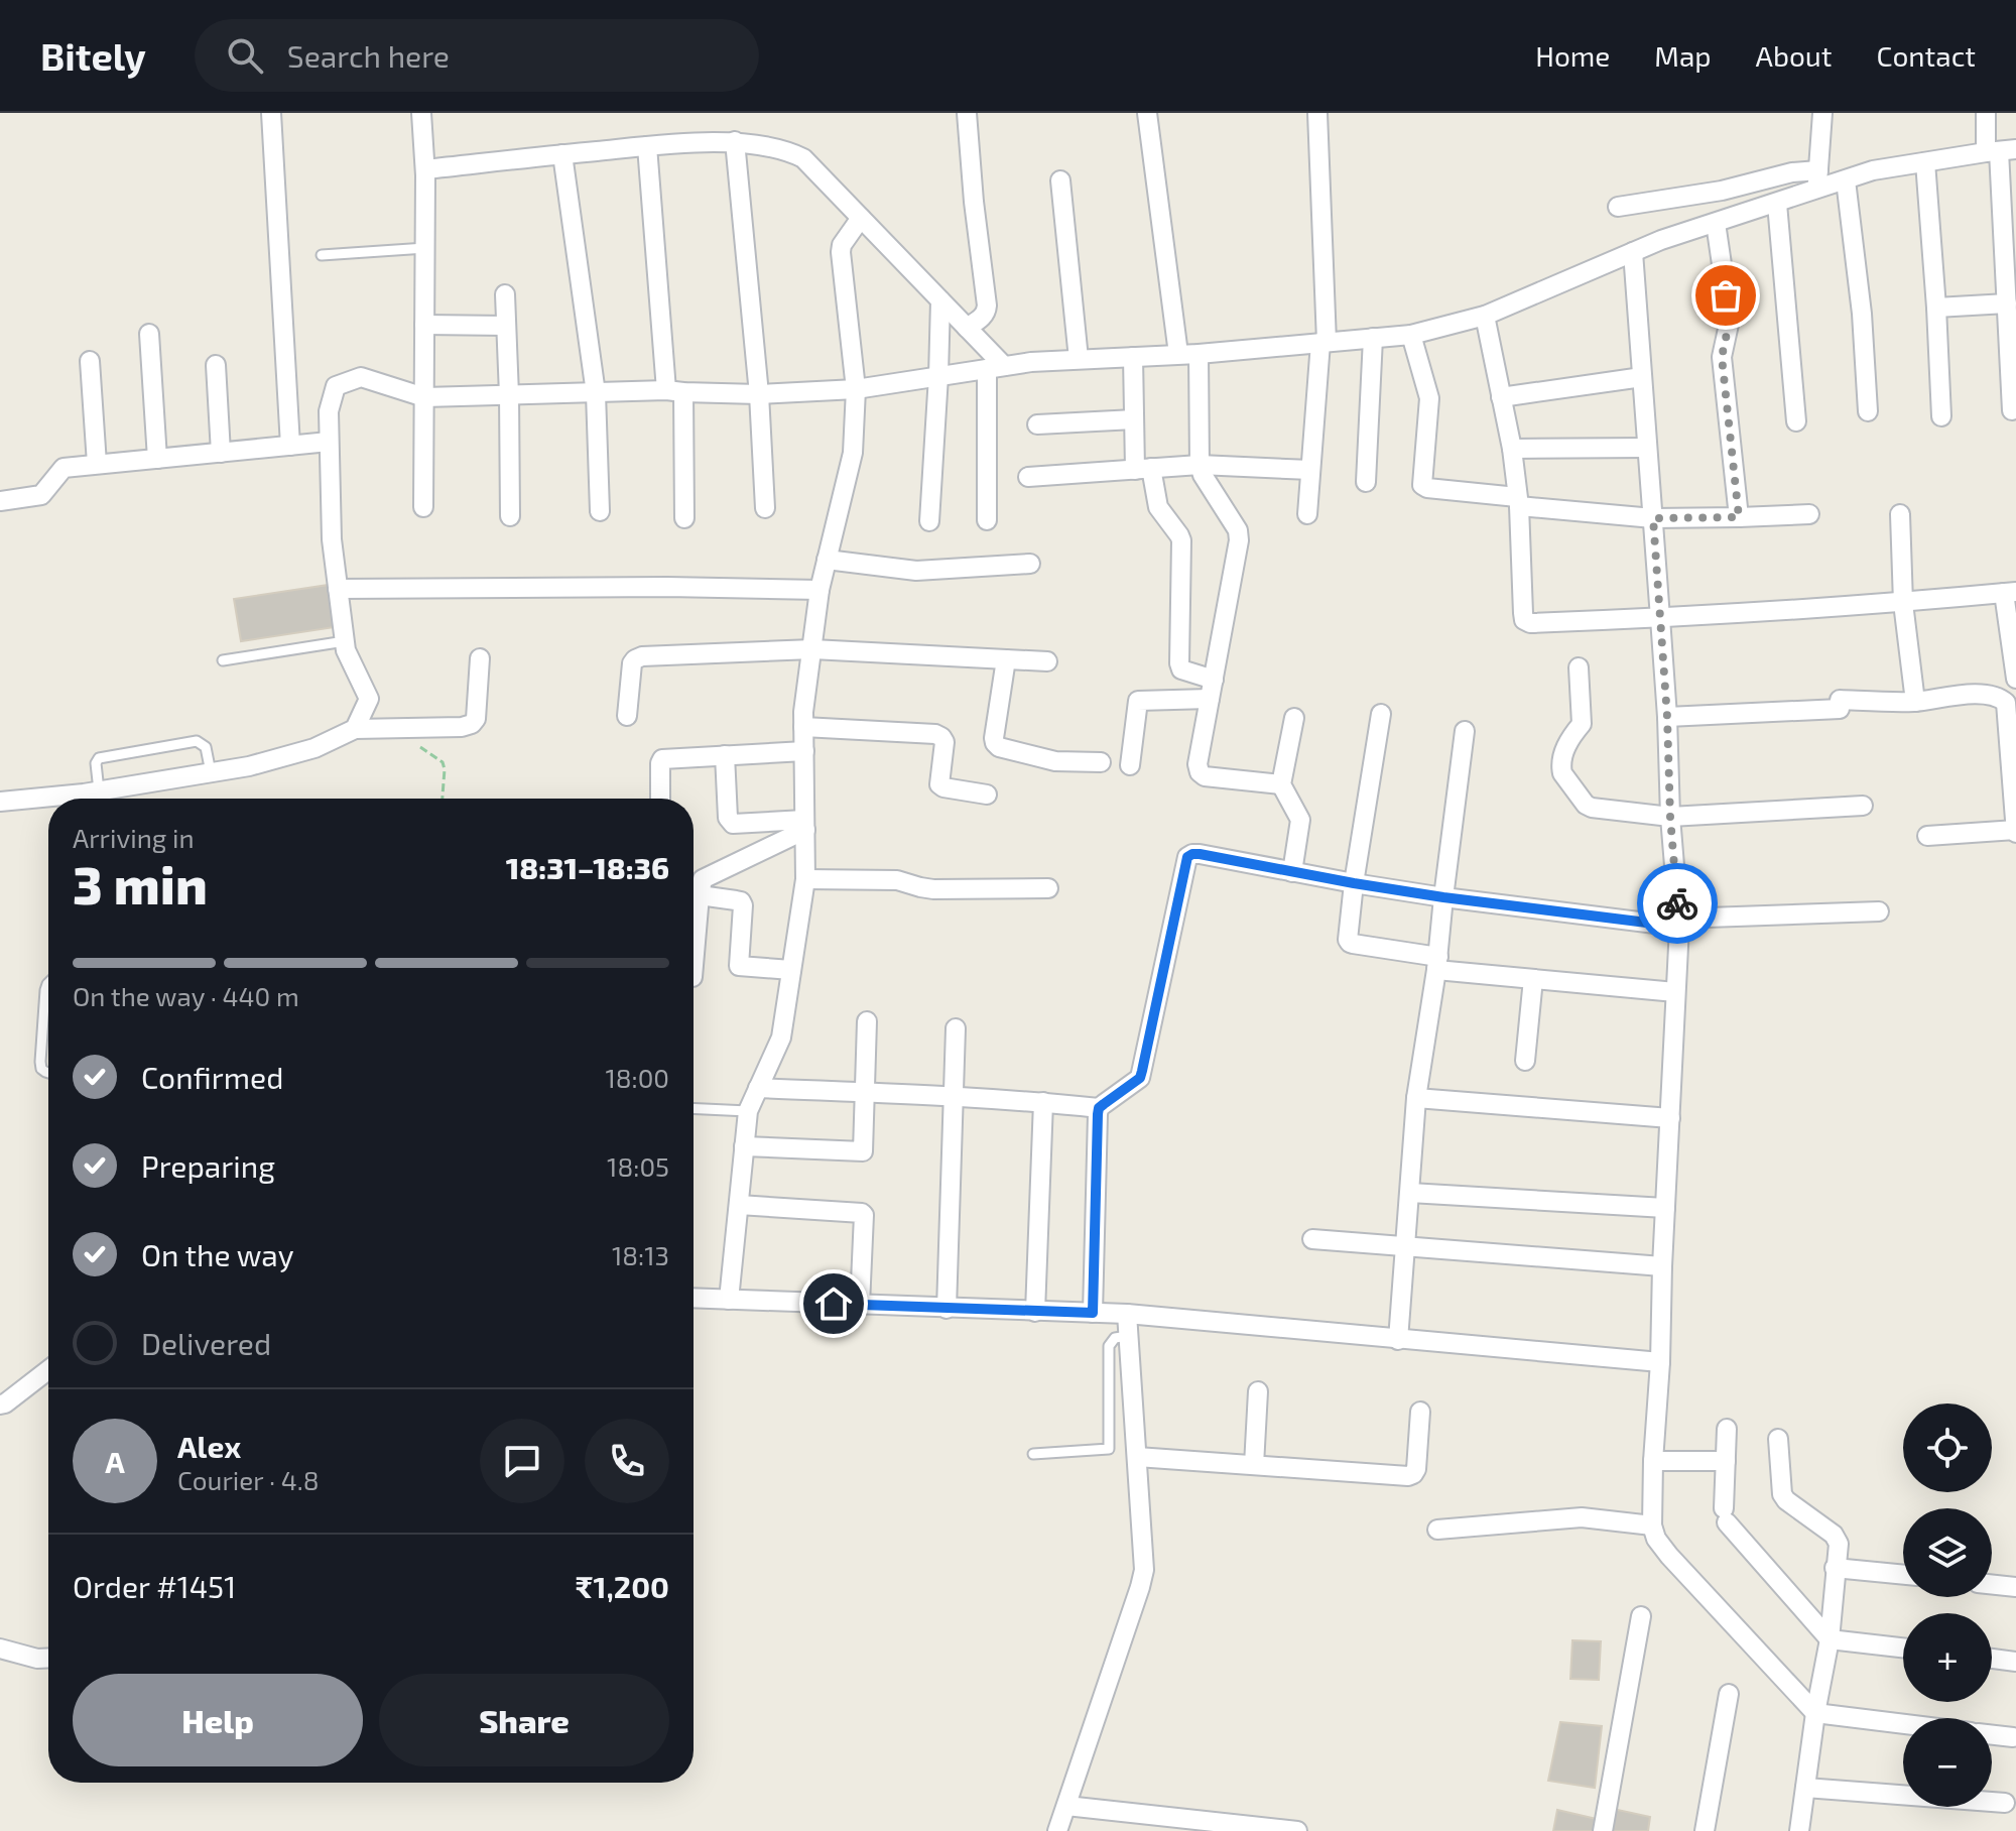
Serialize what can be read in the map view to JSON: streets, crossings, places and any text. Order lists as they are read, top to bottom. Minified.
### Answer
{"page":{"header":"Bitely","search":"Search here","nav":["Home","Map","About","Contact"],"heading":["3 min","Arriving in","18:31–18:36"],"panel":["Alex","Courier · 4.8","Order #1451","₹1,200"],"bar":"On the way · 440 m","list":[["Confirmed","18:00"],["Preparing","18:05"],["On the way","18:13"],"Delivered"],"map_buttons":["+","−"],"round":"A","buttons":["Help","Share"]}}
